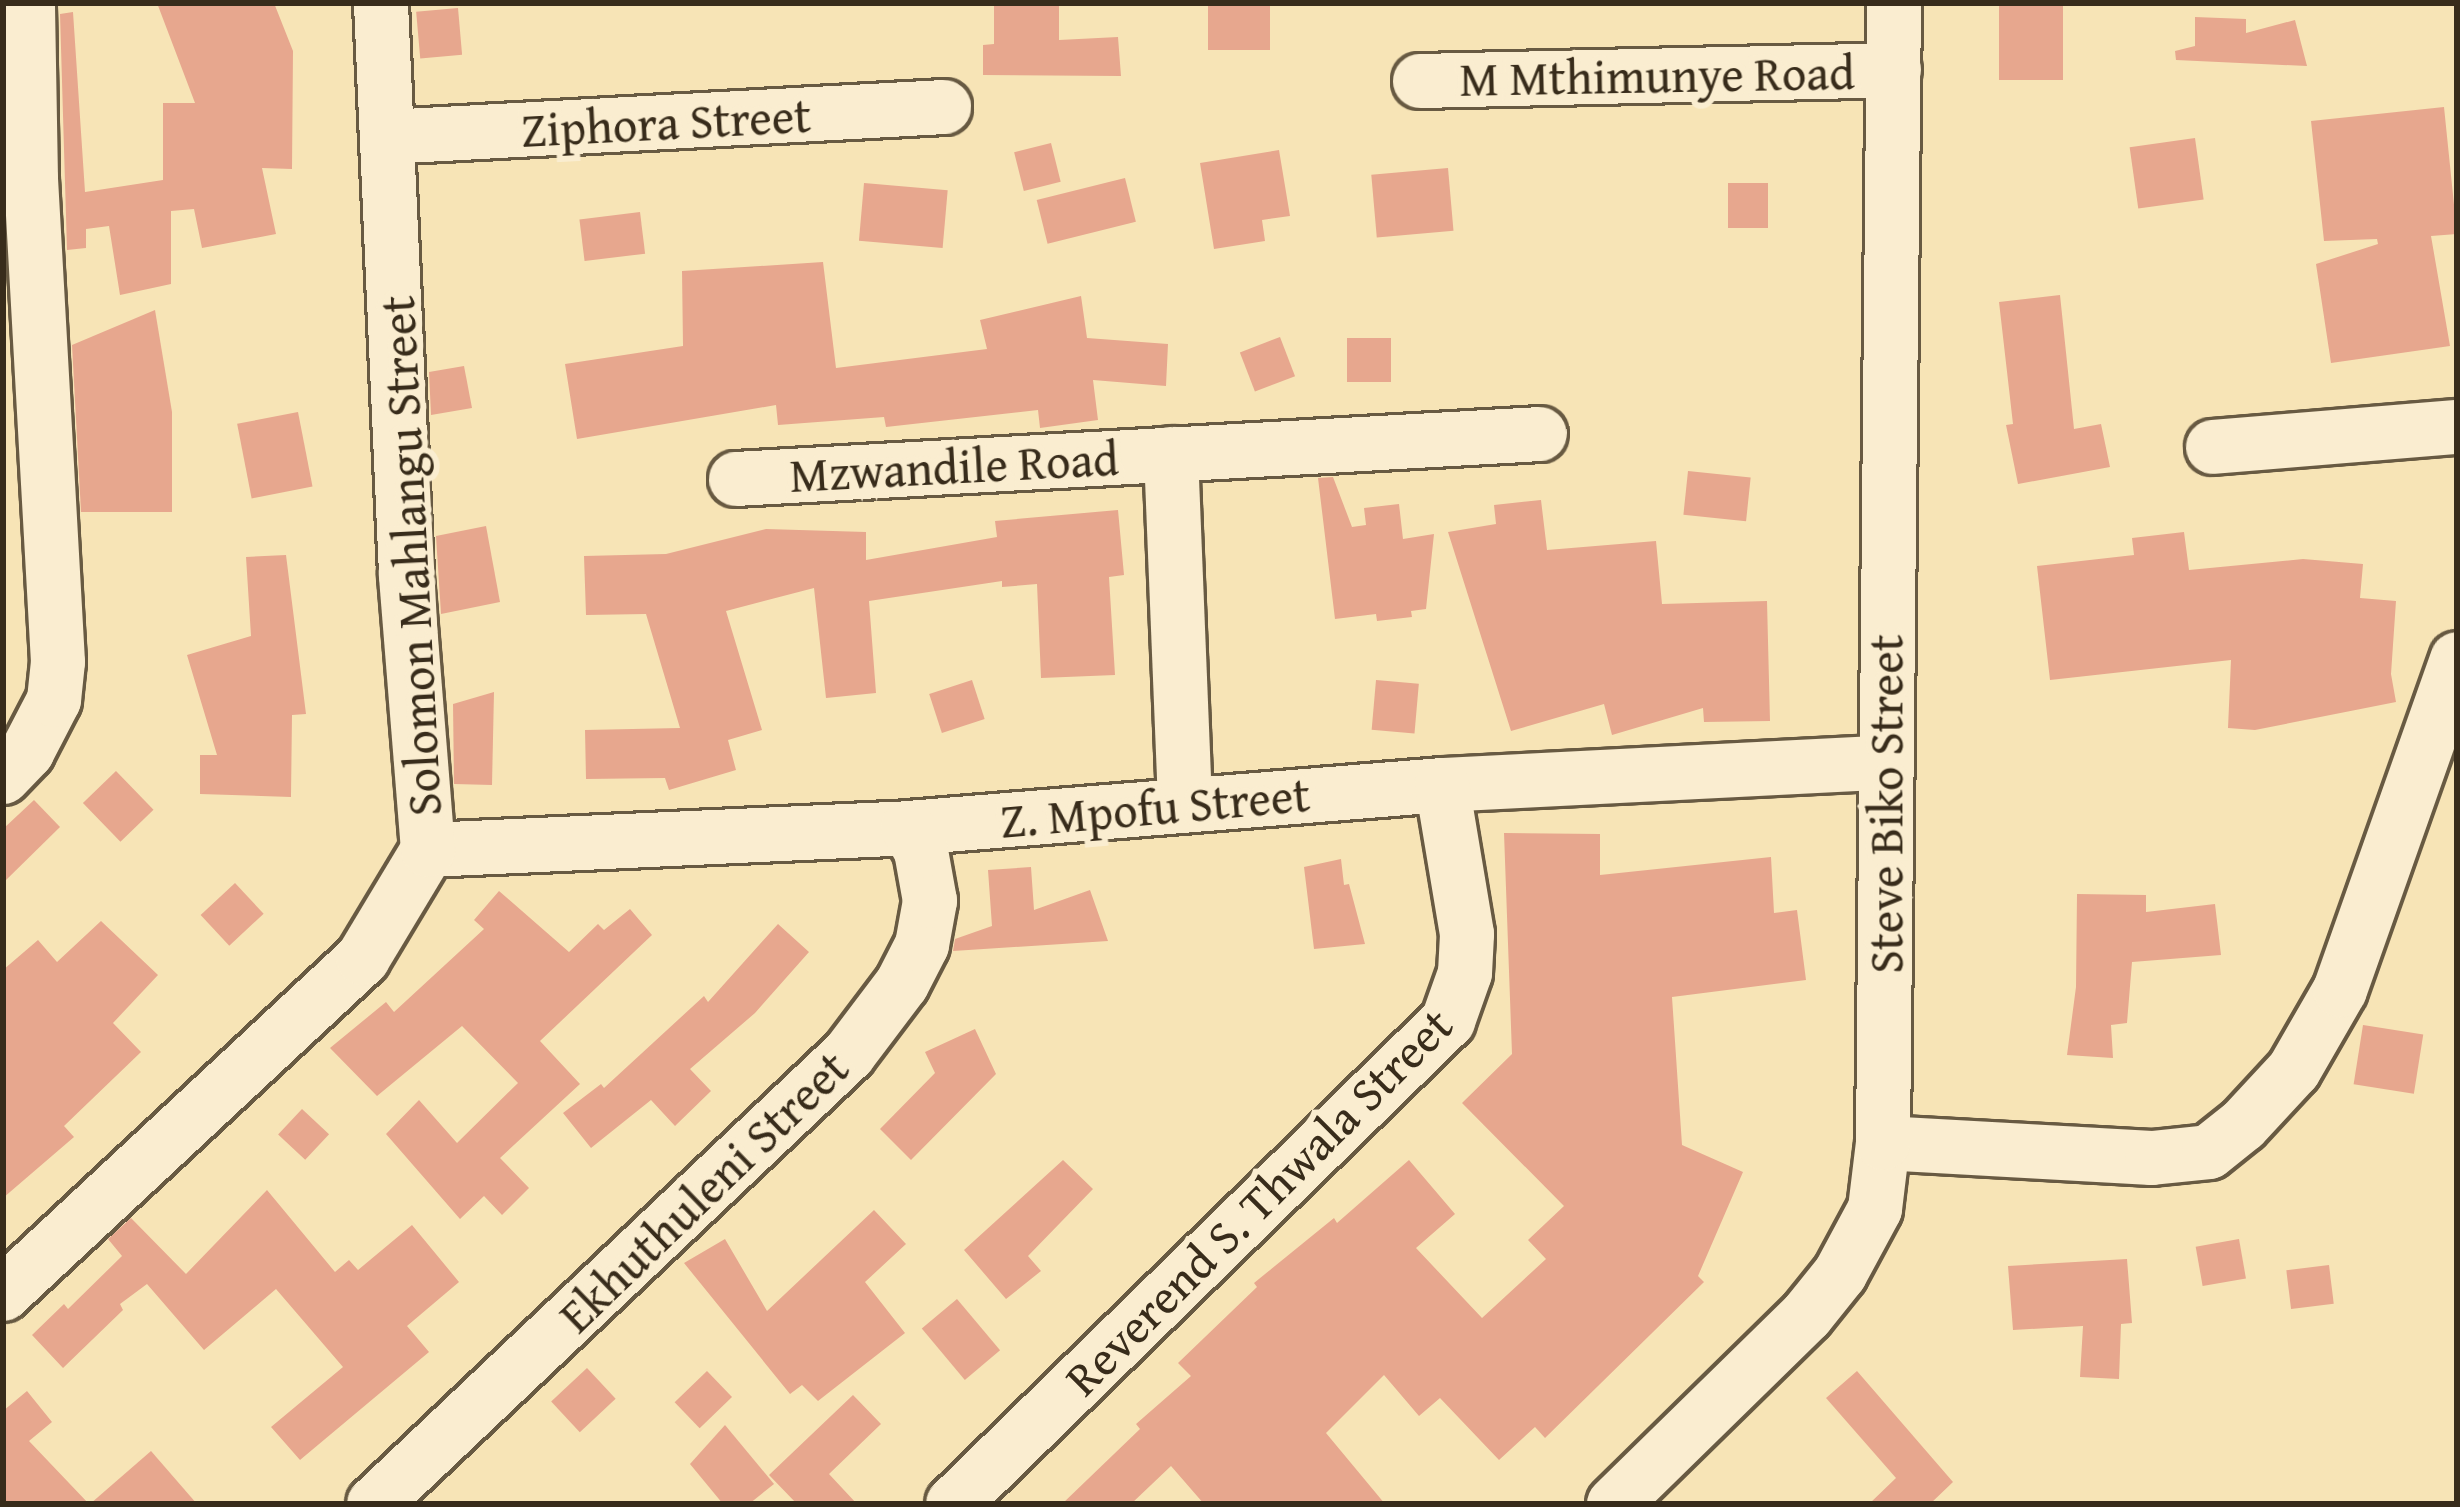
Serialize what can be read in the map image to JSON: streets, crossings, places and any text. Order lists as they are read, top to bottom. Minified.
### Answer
{"streets":{"street":["M Mthimunye Road","Ziphora Street","Mzwandile Road","Solomon Mahlangu Street","Steve Biko Street","Z. Mpofu Street","Ekhuthuleni Street","Reverend S. Thwala Street"]},"crossings":[["M Mthimunye Road","Steve Biko Street"],["Ziphora Street","Solomon Mahlangu Street"],["Mzwandile Road","Z. Mpofu Street"],["Solomon Mahlangu Street","Z. Mpofu Street"],["Steve Biko Street","Z. Mpofu Street"],["Z. Mpofu Street","Ekhuthuleni Street"],["Z. Mpofu Street","Reverend S. Thwala Street"]]}
